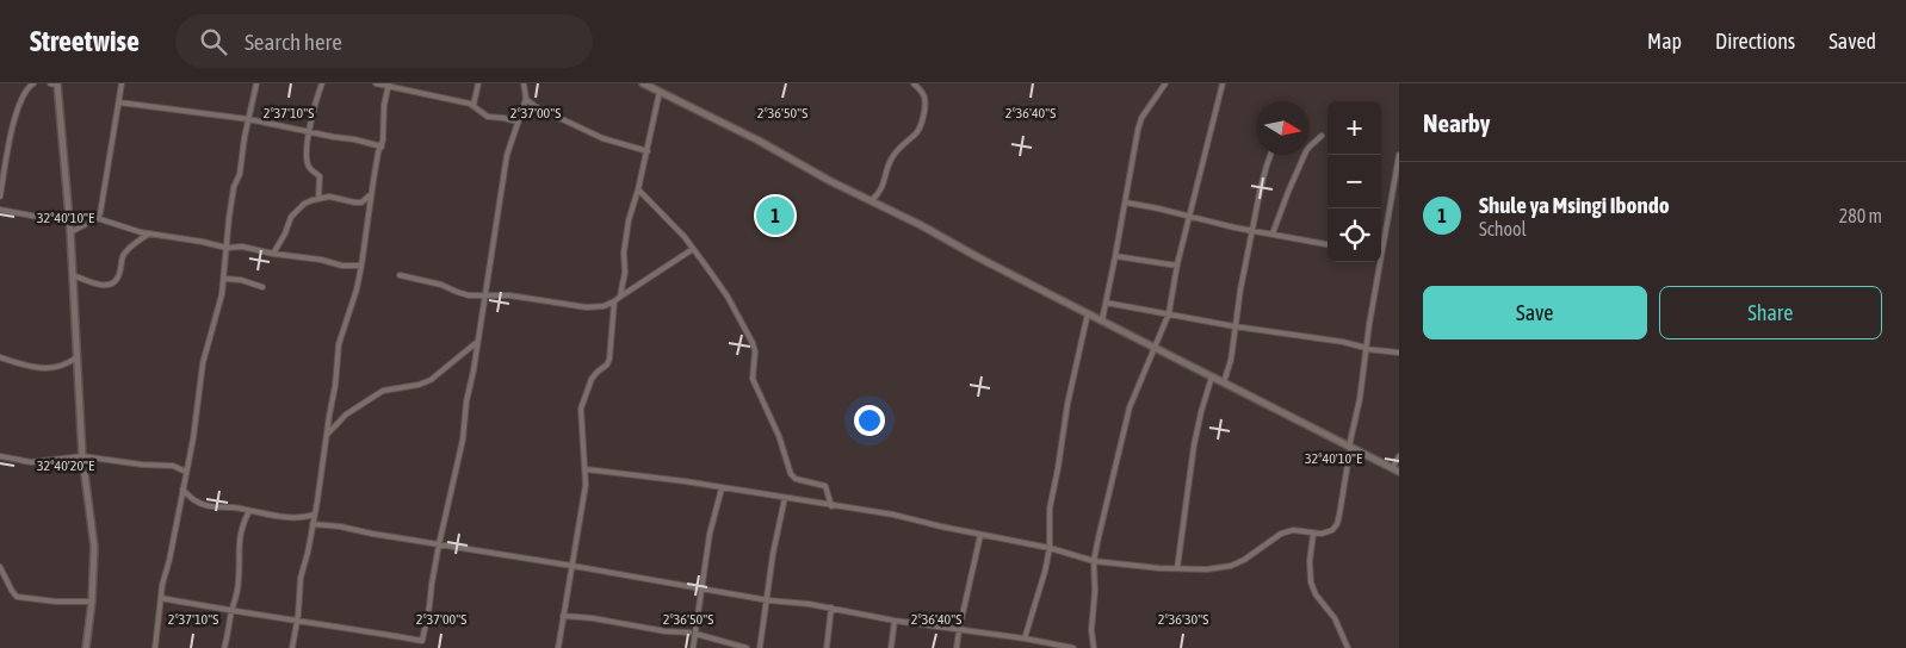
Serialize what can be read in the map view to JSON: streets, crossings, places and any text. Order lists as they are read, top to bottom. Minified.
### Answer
{"north":"right","page":{"header":"Streetwise","search":"Search here","nav":["Map","Directions","Saved"],"heading":"Nearby","map_buttons":["+","−"],"list":[{"mark":"1","name":"Shule ya Msingi Ibondo","note":"School","value":"280 m"}],"pins":"1","buttons":["Save","Share"]},"coordinates":["2°37'10\"S","2°37'00\"S","2°36'50\"S","2°36'40\"S","32°40'10\"E","32°40'20\"E","2°36'30\"S"]}
